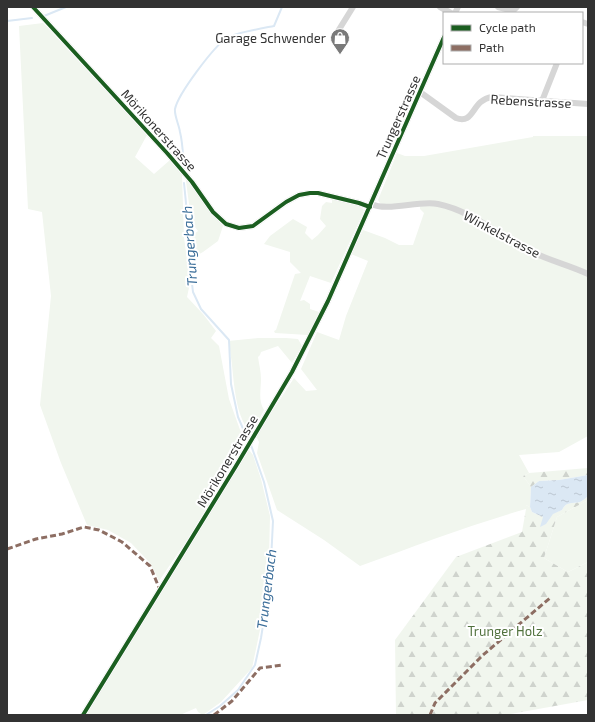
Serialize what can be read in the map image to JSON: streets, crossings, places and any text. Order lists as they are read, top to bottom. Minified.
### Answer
{"streets":{"street":["Rebenstrasse","Trungerstrasse","Mörikonerstrasse","Winkelstrasse"]},"crossings":[["Rebenstrasse","Trungerstrasse"],["Trungerstrasse","Mörikonerstrasse"],["Mörikonerstrasse","Winkelstrasse"]],"water":["Trungerbach"],"parks":["Trunger Holz"],"places":{"shop":["Garage Schwender"]},"legend":["Cycle path","Path"]}
